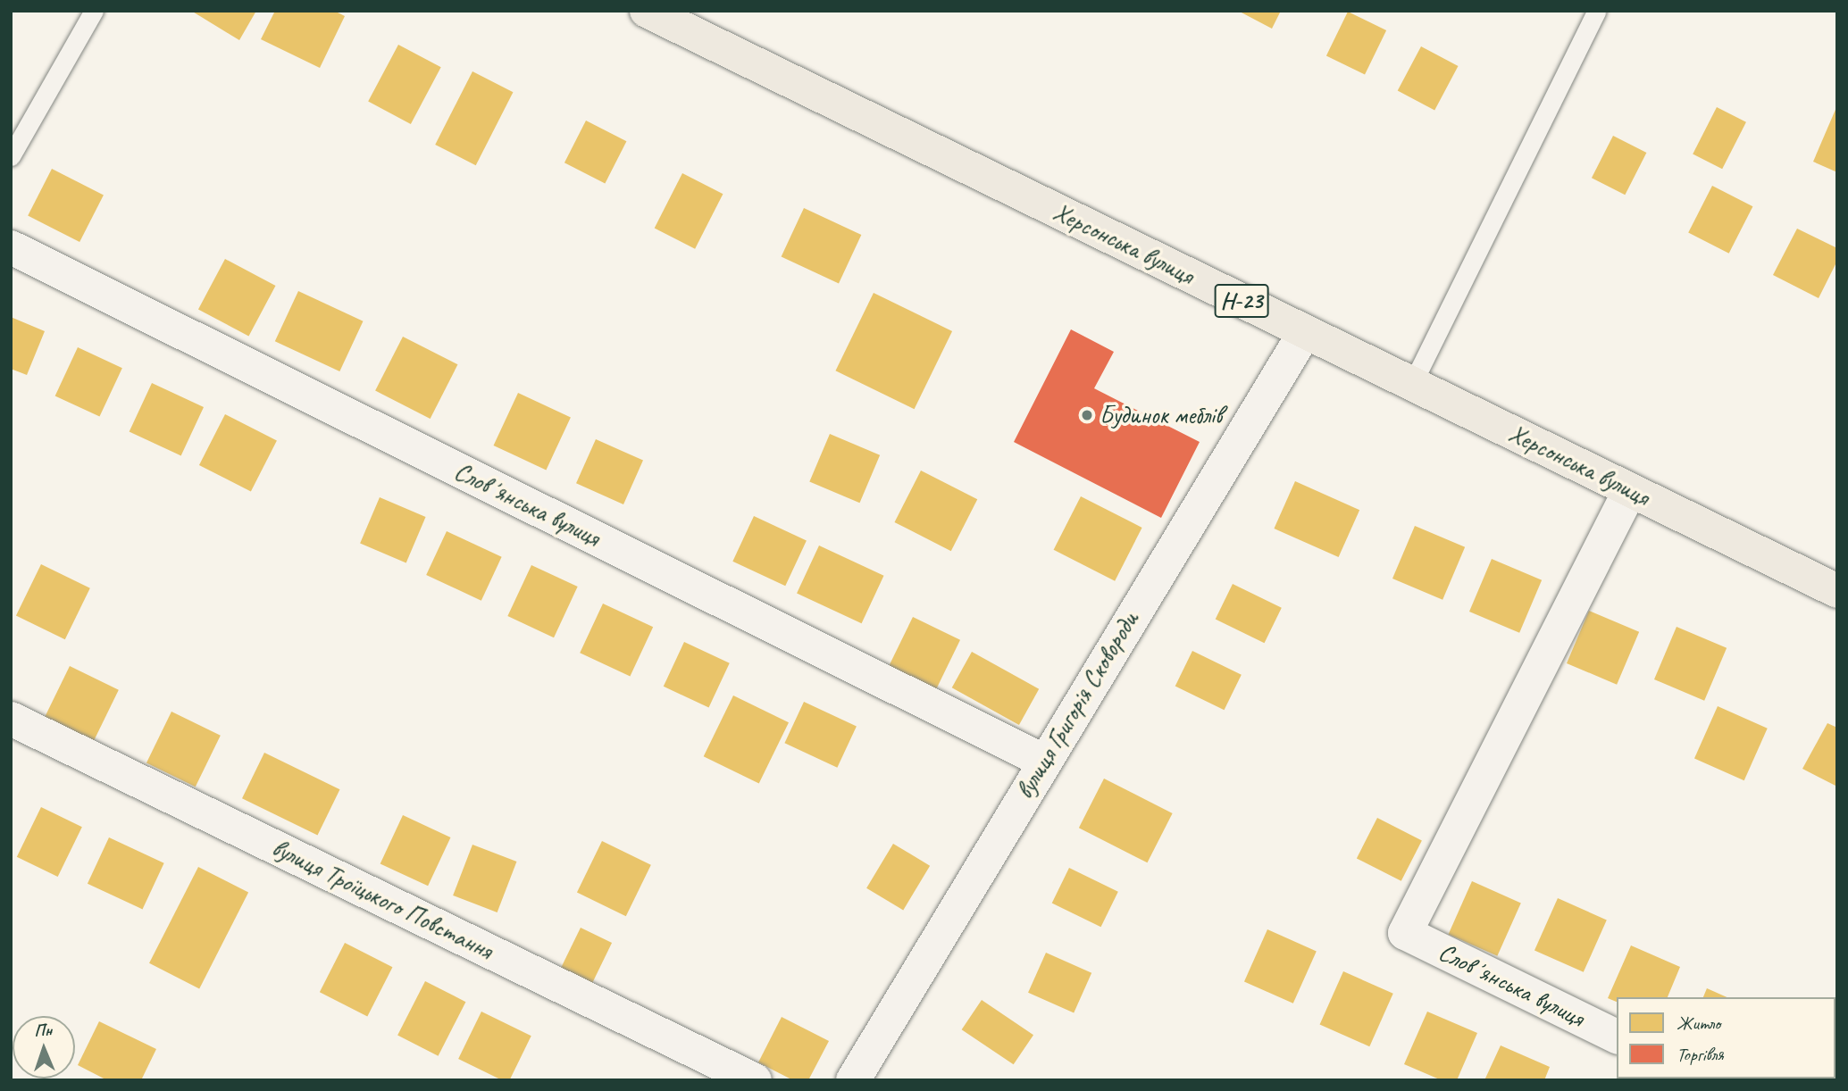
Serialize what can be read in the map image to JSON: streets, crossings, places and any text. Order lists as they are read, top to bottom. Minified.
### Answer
{"streets":{"main road":["Херсонська вулиця","Н-23"],"street":["Словʼянська вулиця","вулиця Григорія Сковороди","вулиця Троїцького Повстання"]},"crossings":[["Херсонська вулиця","Словʼянська вулиця"],["Херсонська вулиця","вулиця Григорія Сковороди"],["Словʼянська вулиця","вулиця Григорія Сковороди"]],"places":["Будинок меблів"],"legend":["Житло","Торгівля"],"north":"top"}
